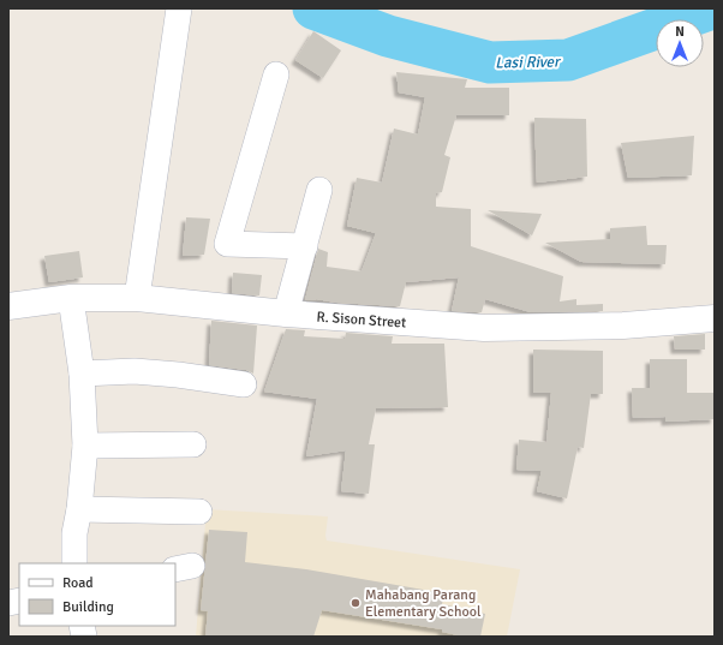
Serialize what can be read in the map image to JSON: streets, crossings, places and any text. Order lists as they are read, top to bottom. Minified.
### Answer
{"streets":{"street":["R. Sison Street"]},"water":["Lasi River"],"places":["Mahabang Parang Elementary School"],"legend":["Road","Building"],"north":"top"}
